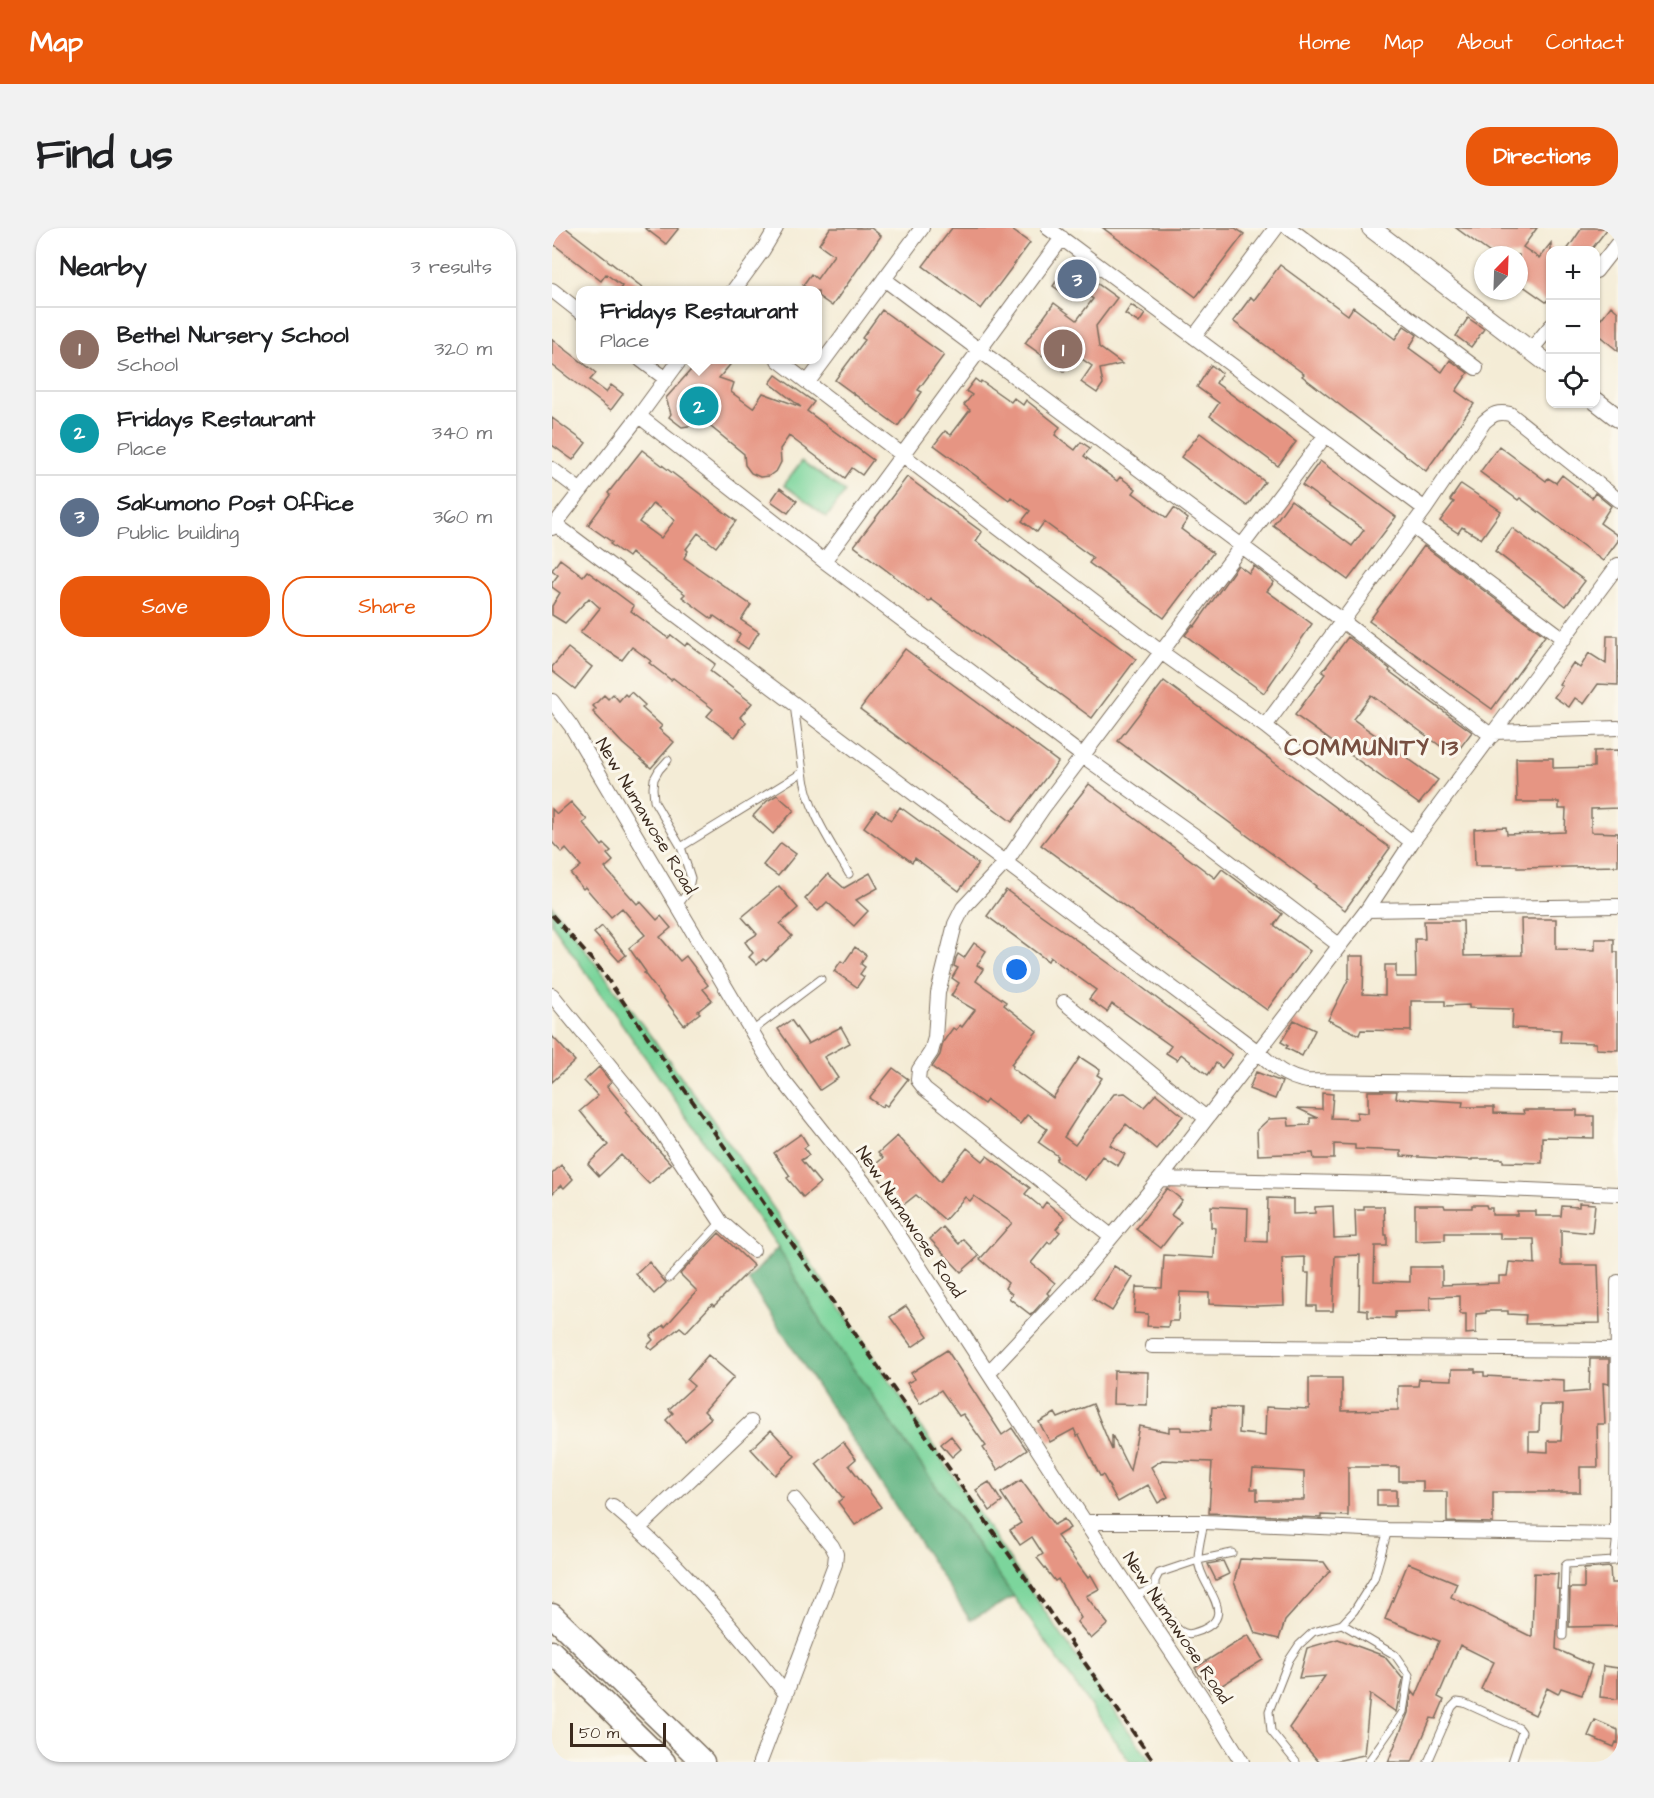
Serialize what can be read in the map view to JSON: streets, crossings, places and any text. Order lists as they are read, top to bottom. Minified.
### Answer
{"streets":{"street":["New Numawose Road"]},"districts":["COMMUNITY 13"],"scale_bar":"50 m","north":"top right","page":{"header":"Map","nav":["Home","Map","About","Contact"],"title":"Find us","buttons":["Directions",["Save","Share"]],"heading":["Nearby","3 results"],"map_buttons":["+","−"],"pins":["3","1","2"],"popup":["Fridays Restaurant","Place"],"list":[{"mark":"1","name":"Bethel Nursery School","note":"School","value":"320 m"},{"mark":"2","name":"Fridays Restaurant","note":"Place","value":"340 m"},{"mark":"3","name":"Sakumono Post Office","note":"Public building","value":"360 m"}],"scale":"50 m"}}
